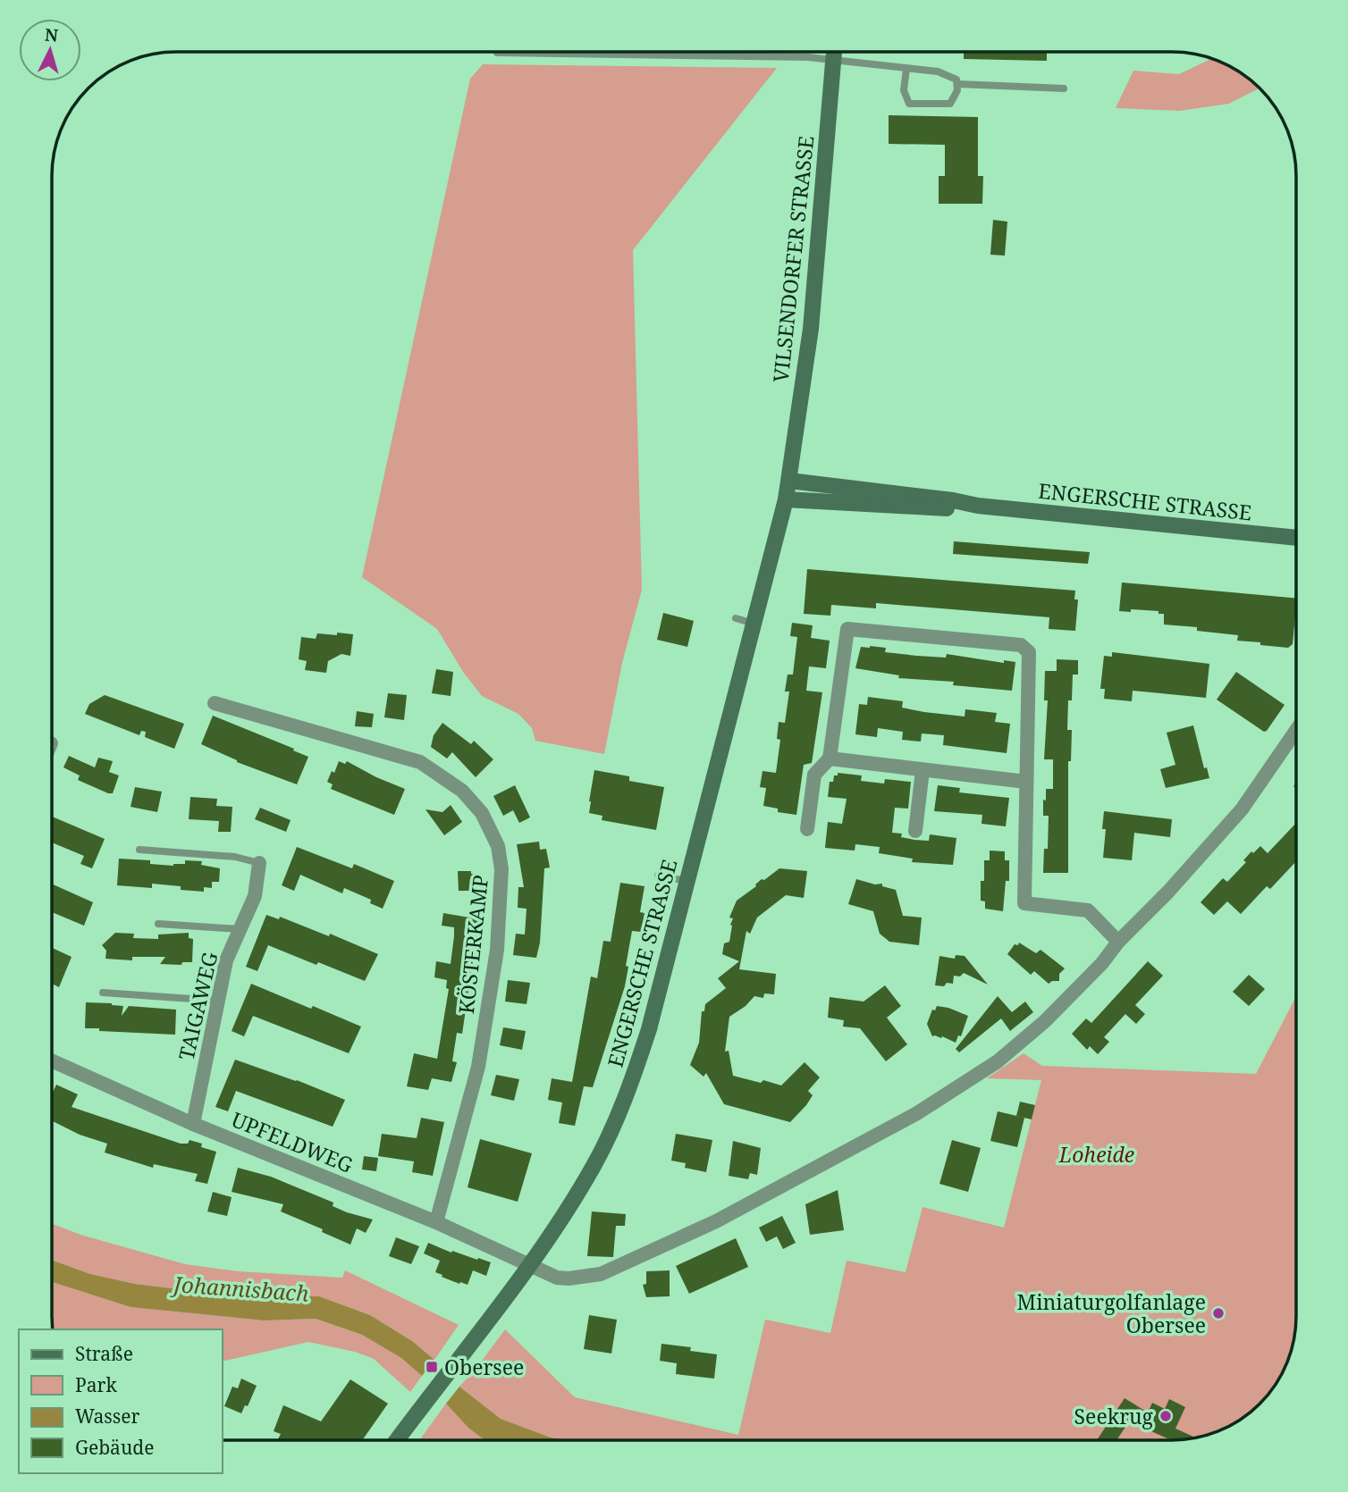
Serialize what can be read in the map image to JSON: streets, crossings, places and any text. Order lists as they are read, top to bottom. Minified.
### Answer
{"streets":{"main road":["VILSENDORFER STRASSE","ENGERSCHE STRASSE"],"street":["KÖSTERKAMP","TAIGAWEG","UPFELDWEG"]},"crossings":[["VILSENDORFER STRASSE","ENGERSCHE STRASSE"],["ENGERSCHE STRASSE","UPFELDWEG"],["KÖSTERKAMP","UPFELDWEG"],["TAIGAWEG","UPFELDWEG"]],"water":["Johannisbach"],"parks":["Loheide"],"places":{"other":["Miniaturgolfanlage Obersee","Seekrug"],"transit":["Obersee"]},"legend":["Straße","Park","Wasser","Gebäude"],"north":"top"}
